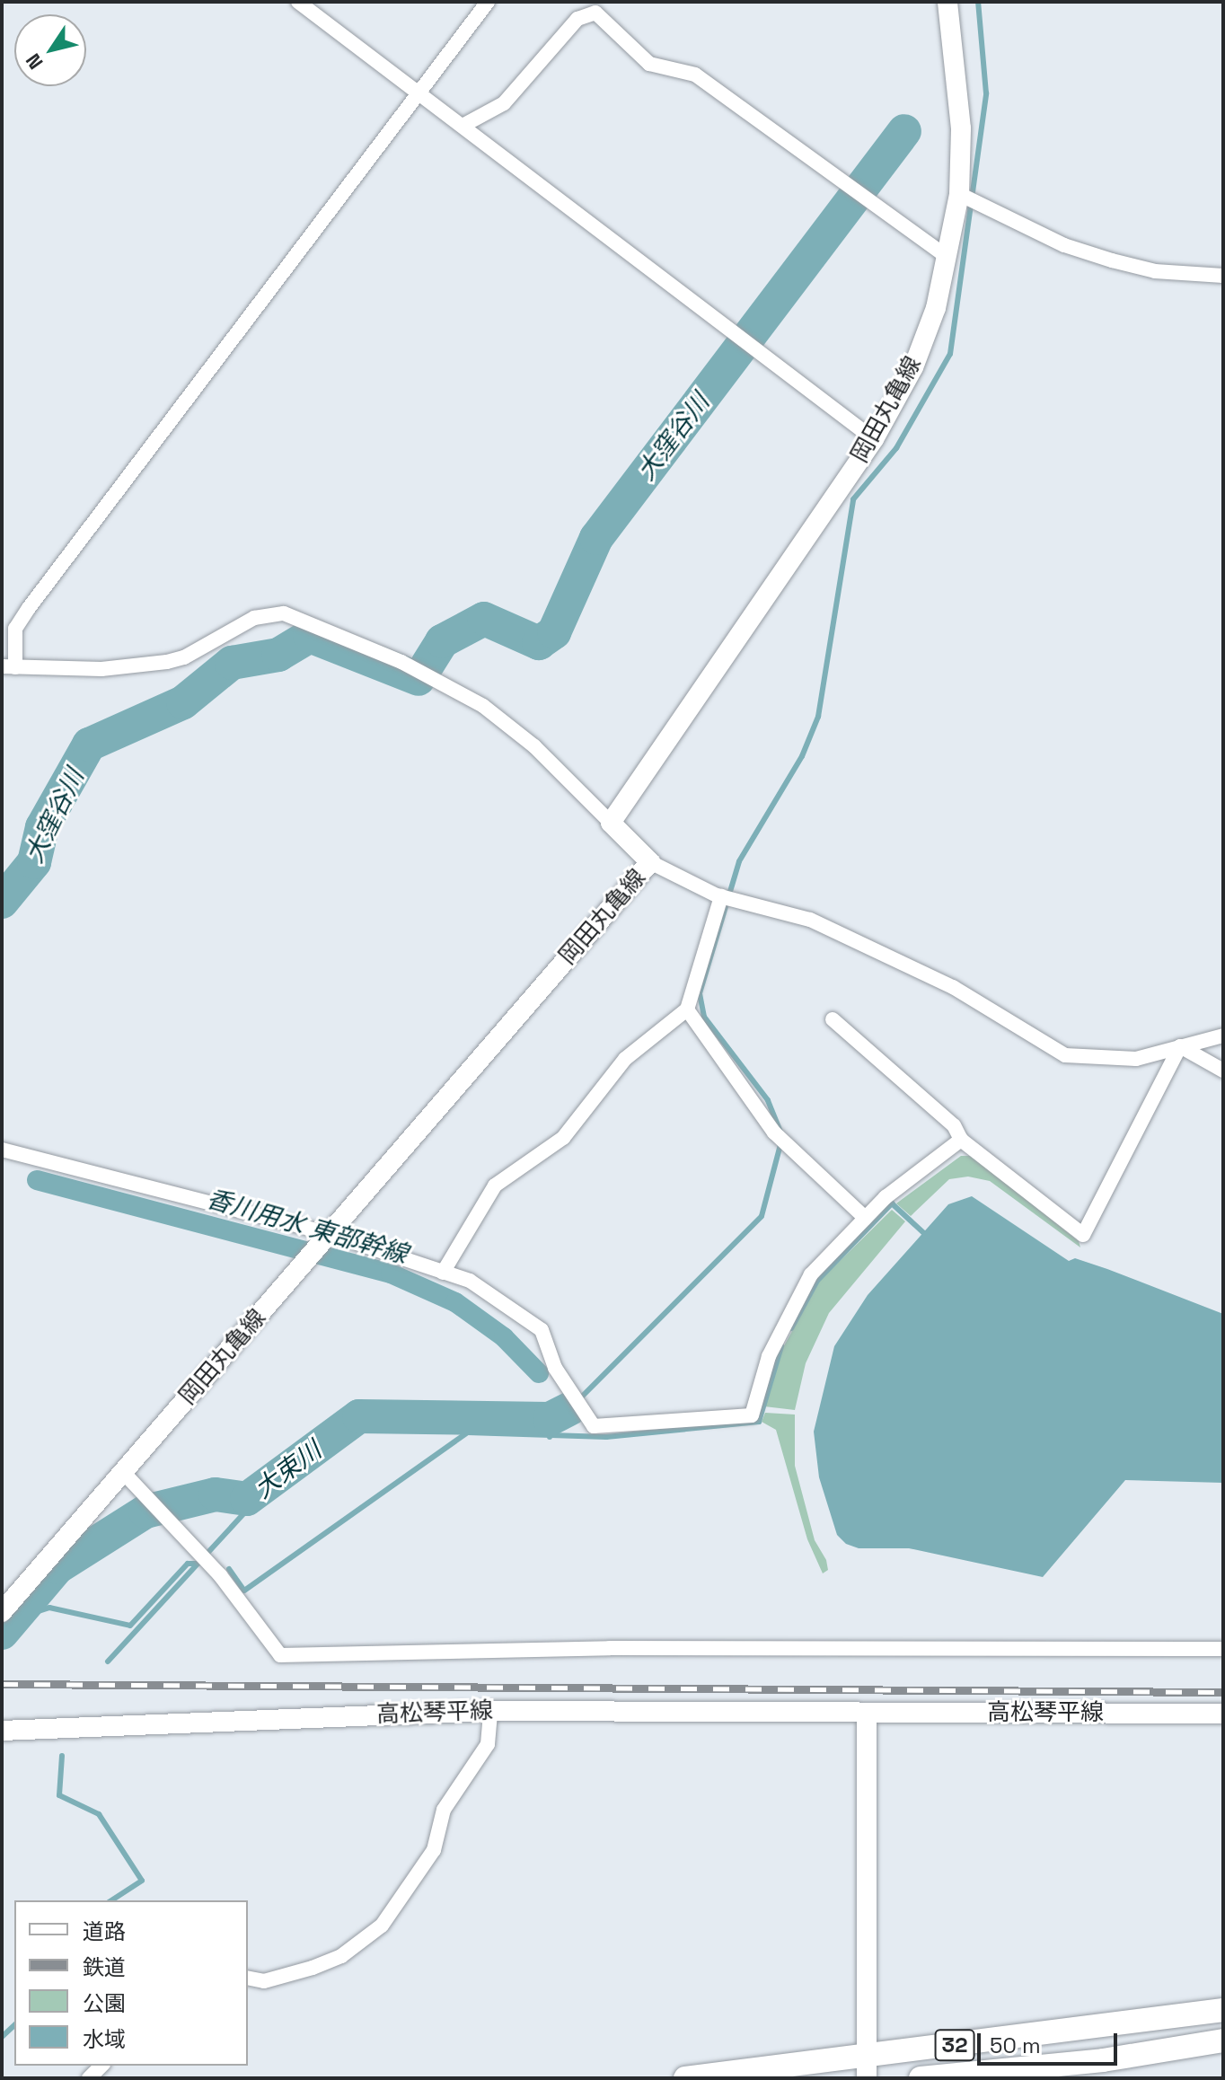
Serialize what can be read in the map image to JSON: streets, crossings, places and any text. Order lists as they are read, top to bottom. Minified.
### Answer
{"streets":{"highway":["32"],"main road":["岡田丸亀線","高松琴平線"]},"water":["大窪谷川","香川用水 東部幹線","大束川"],"legend":["道路","鉄道","公園","水域"],"scale_bar":"50 m","north":"bottom left"}
